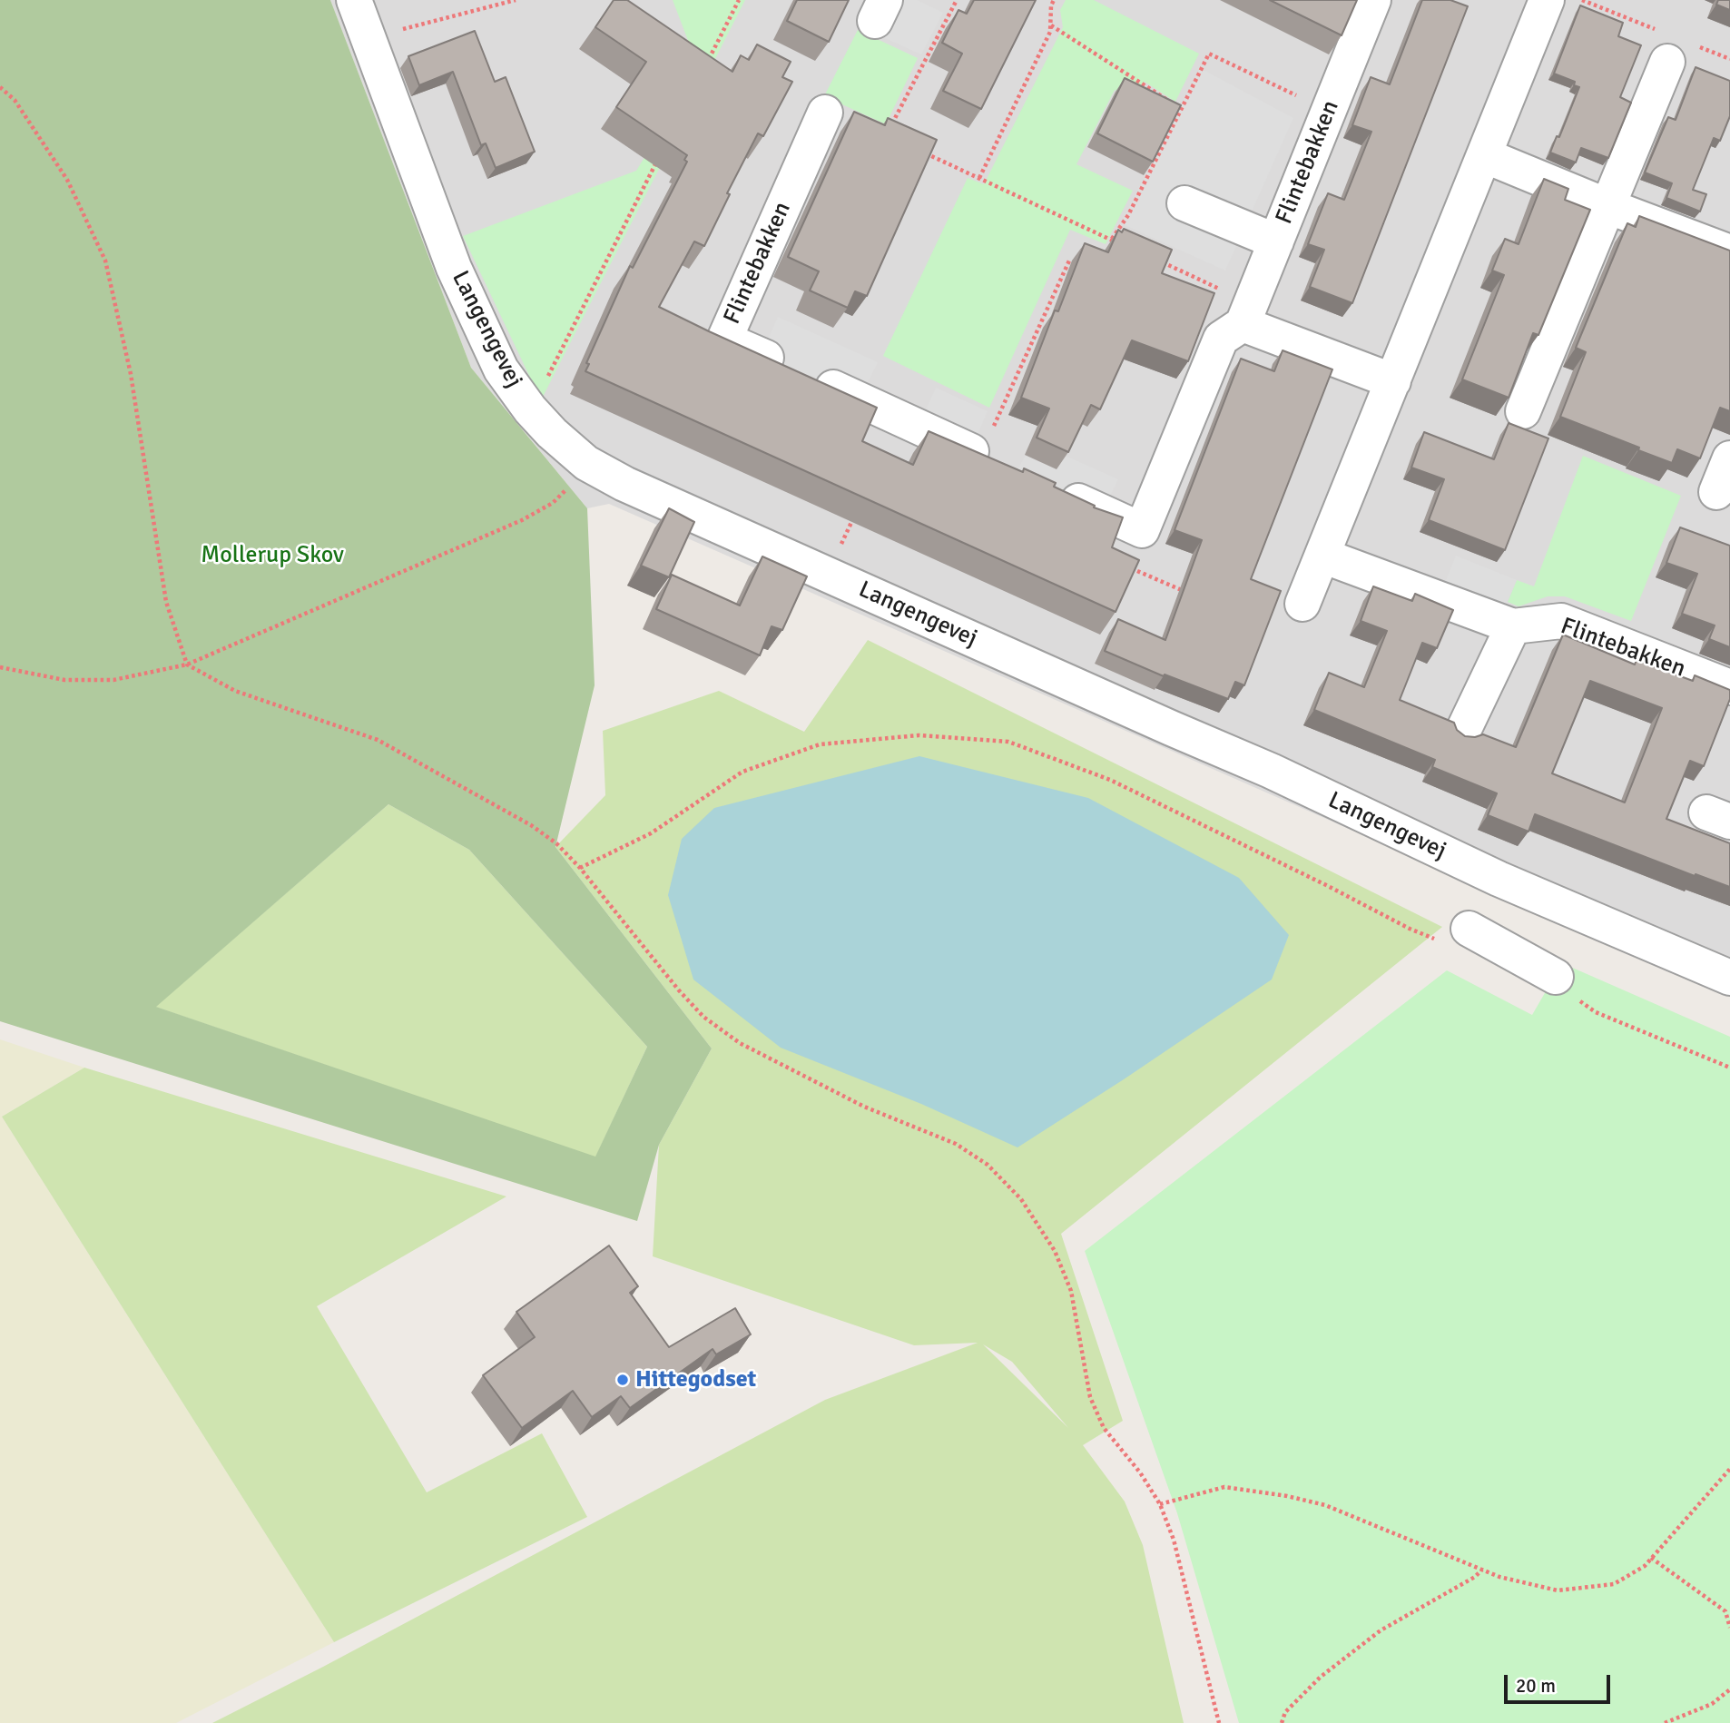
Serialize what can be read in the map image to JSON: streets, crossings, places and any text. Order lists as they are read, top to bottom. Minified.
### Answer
{"streets":{"street":["Flintebakken","Langengevej"]},"parks":["Mollerup Skov"],"places":["Hittegodset"],"scale_bar":"20 m"}
